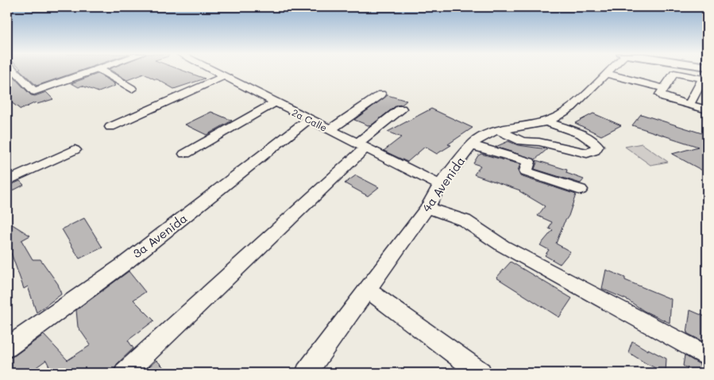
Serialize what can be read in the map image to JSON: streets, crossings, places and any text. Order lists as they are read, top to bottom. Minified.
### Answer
{"streets":{"street":["2a Calle","4a Avenida","3a Avenida"]},"crossings":[["2a Calle","4a Avenida"],["2a Calle","3a Avenida"]]}
